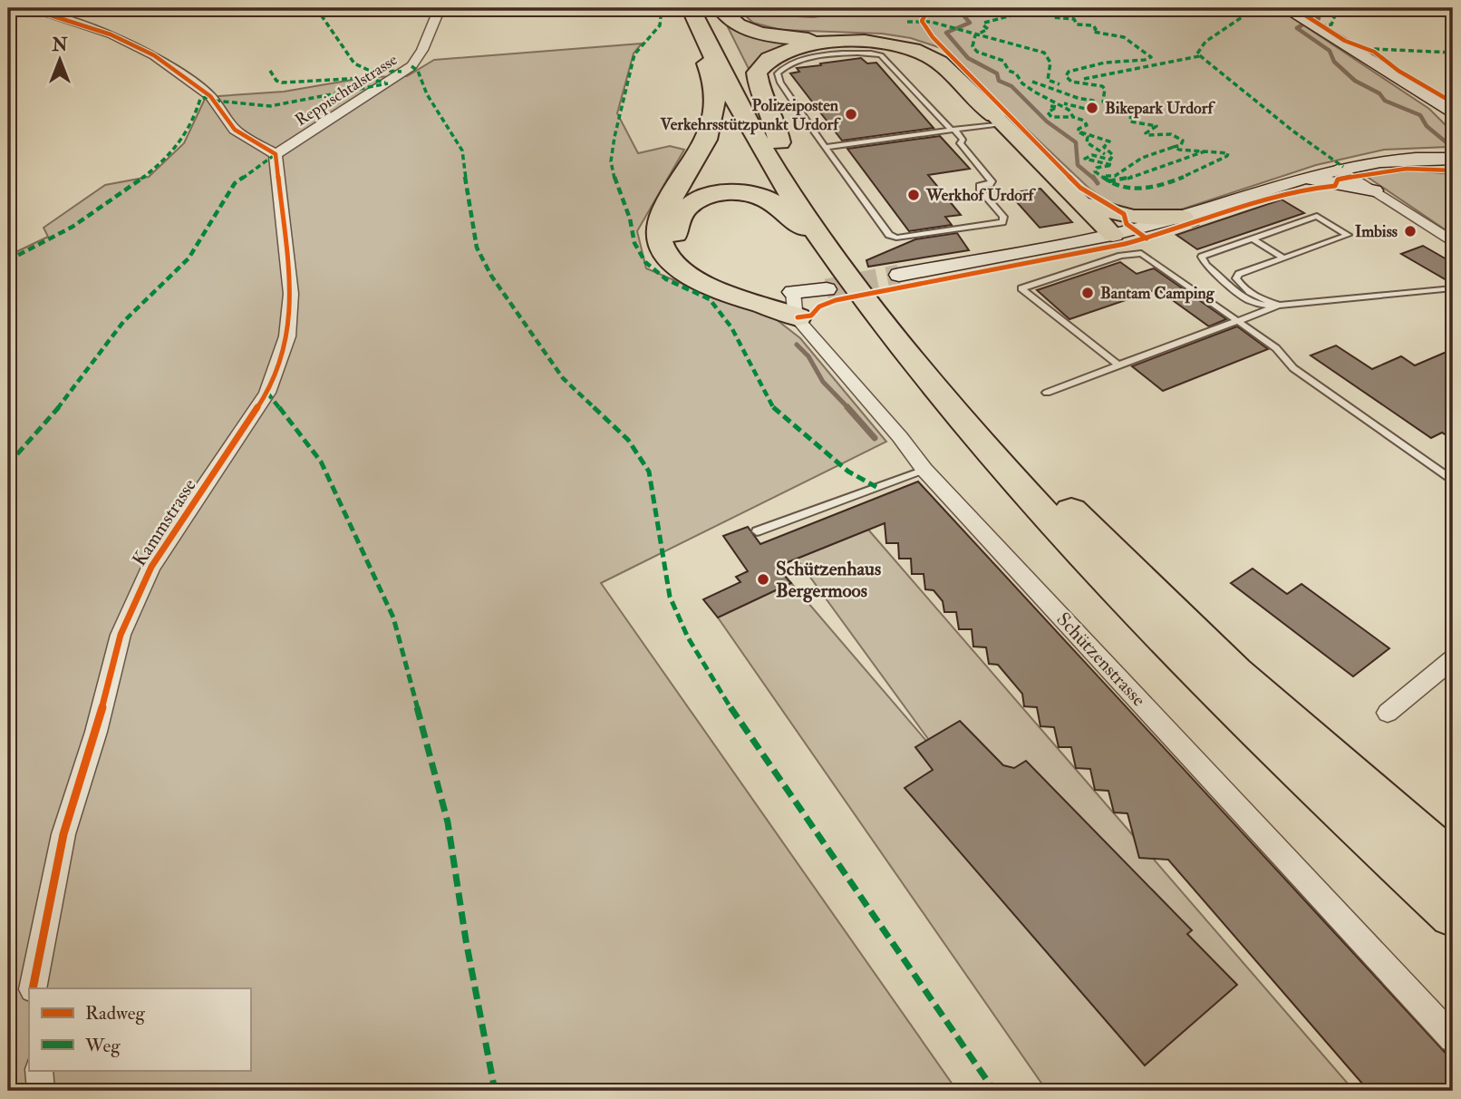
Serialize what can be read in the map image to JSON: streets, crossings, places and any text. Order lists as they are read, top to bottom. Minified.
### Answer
{"streets":{"street":["Reppischtalstrasse","Kammstrasse","Schützenstrasse"]},"crossings":[["Reppischtalstrasse","Kammstrasse"]],"places":["Bikepark Urdorf","Polizeiposten Verkehrsstützpunkt Urdorf","Werkhof Urdorf","Imbiss","Bantam Camping","Schützenhaus Bergermoos"],"legend":["Radweg","Weg"],"north":"top"}
